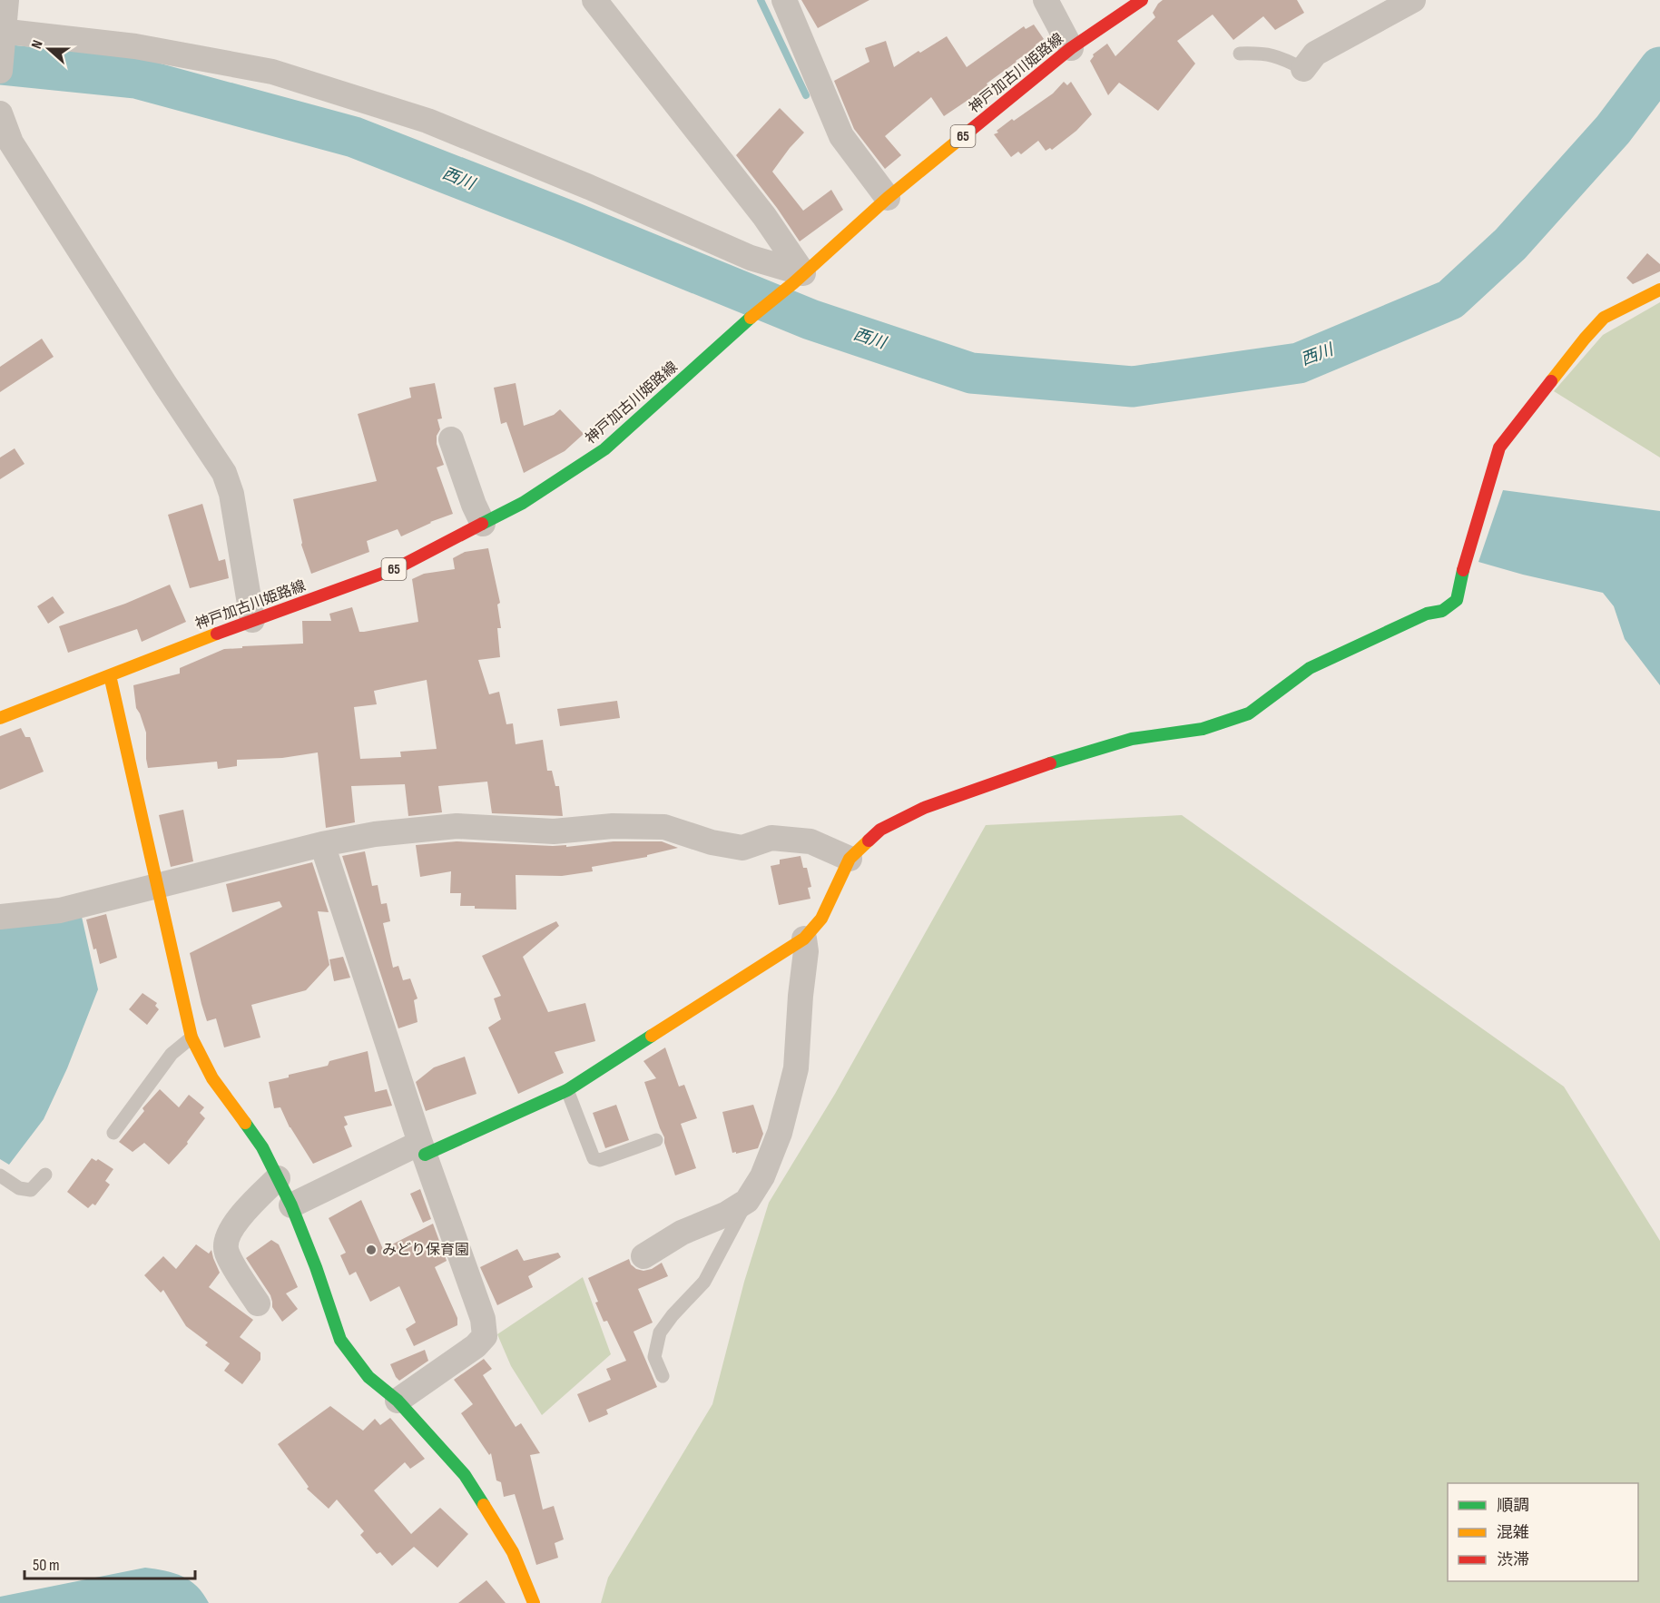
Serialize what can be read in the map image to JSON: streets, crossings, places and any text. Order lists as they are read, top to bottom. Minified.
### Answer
{"streets":{"street":["神戸加古川姫路線","65"]},"water":["西川"],"places":["みどり保育園"],"legend":["順調","混雑","渋滞"],"scale_bar":"50 m","north":"left"}
